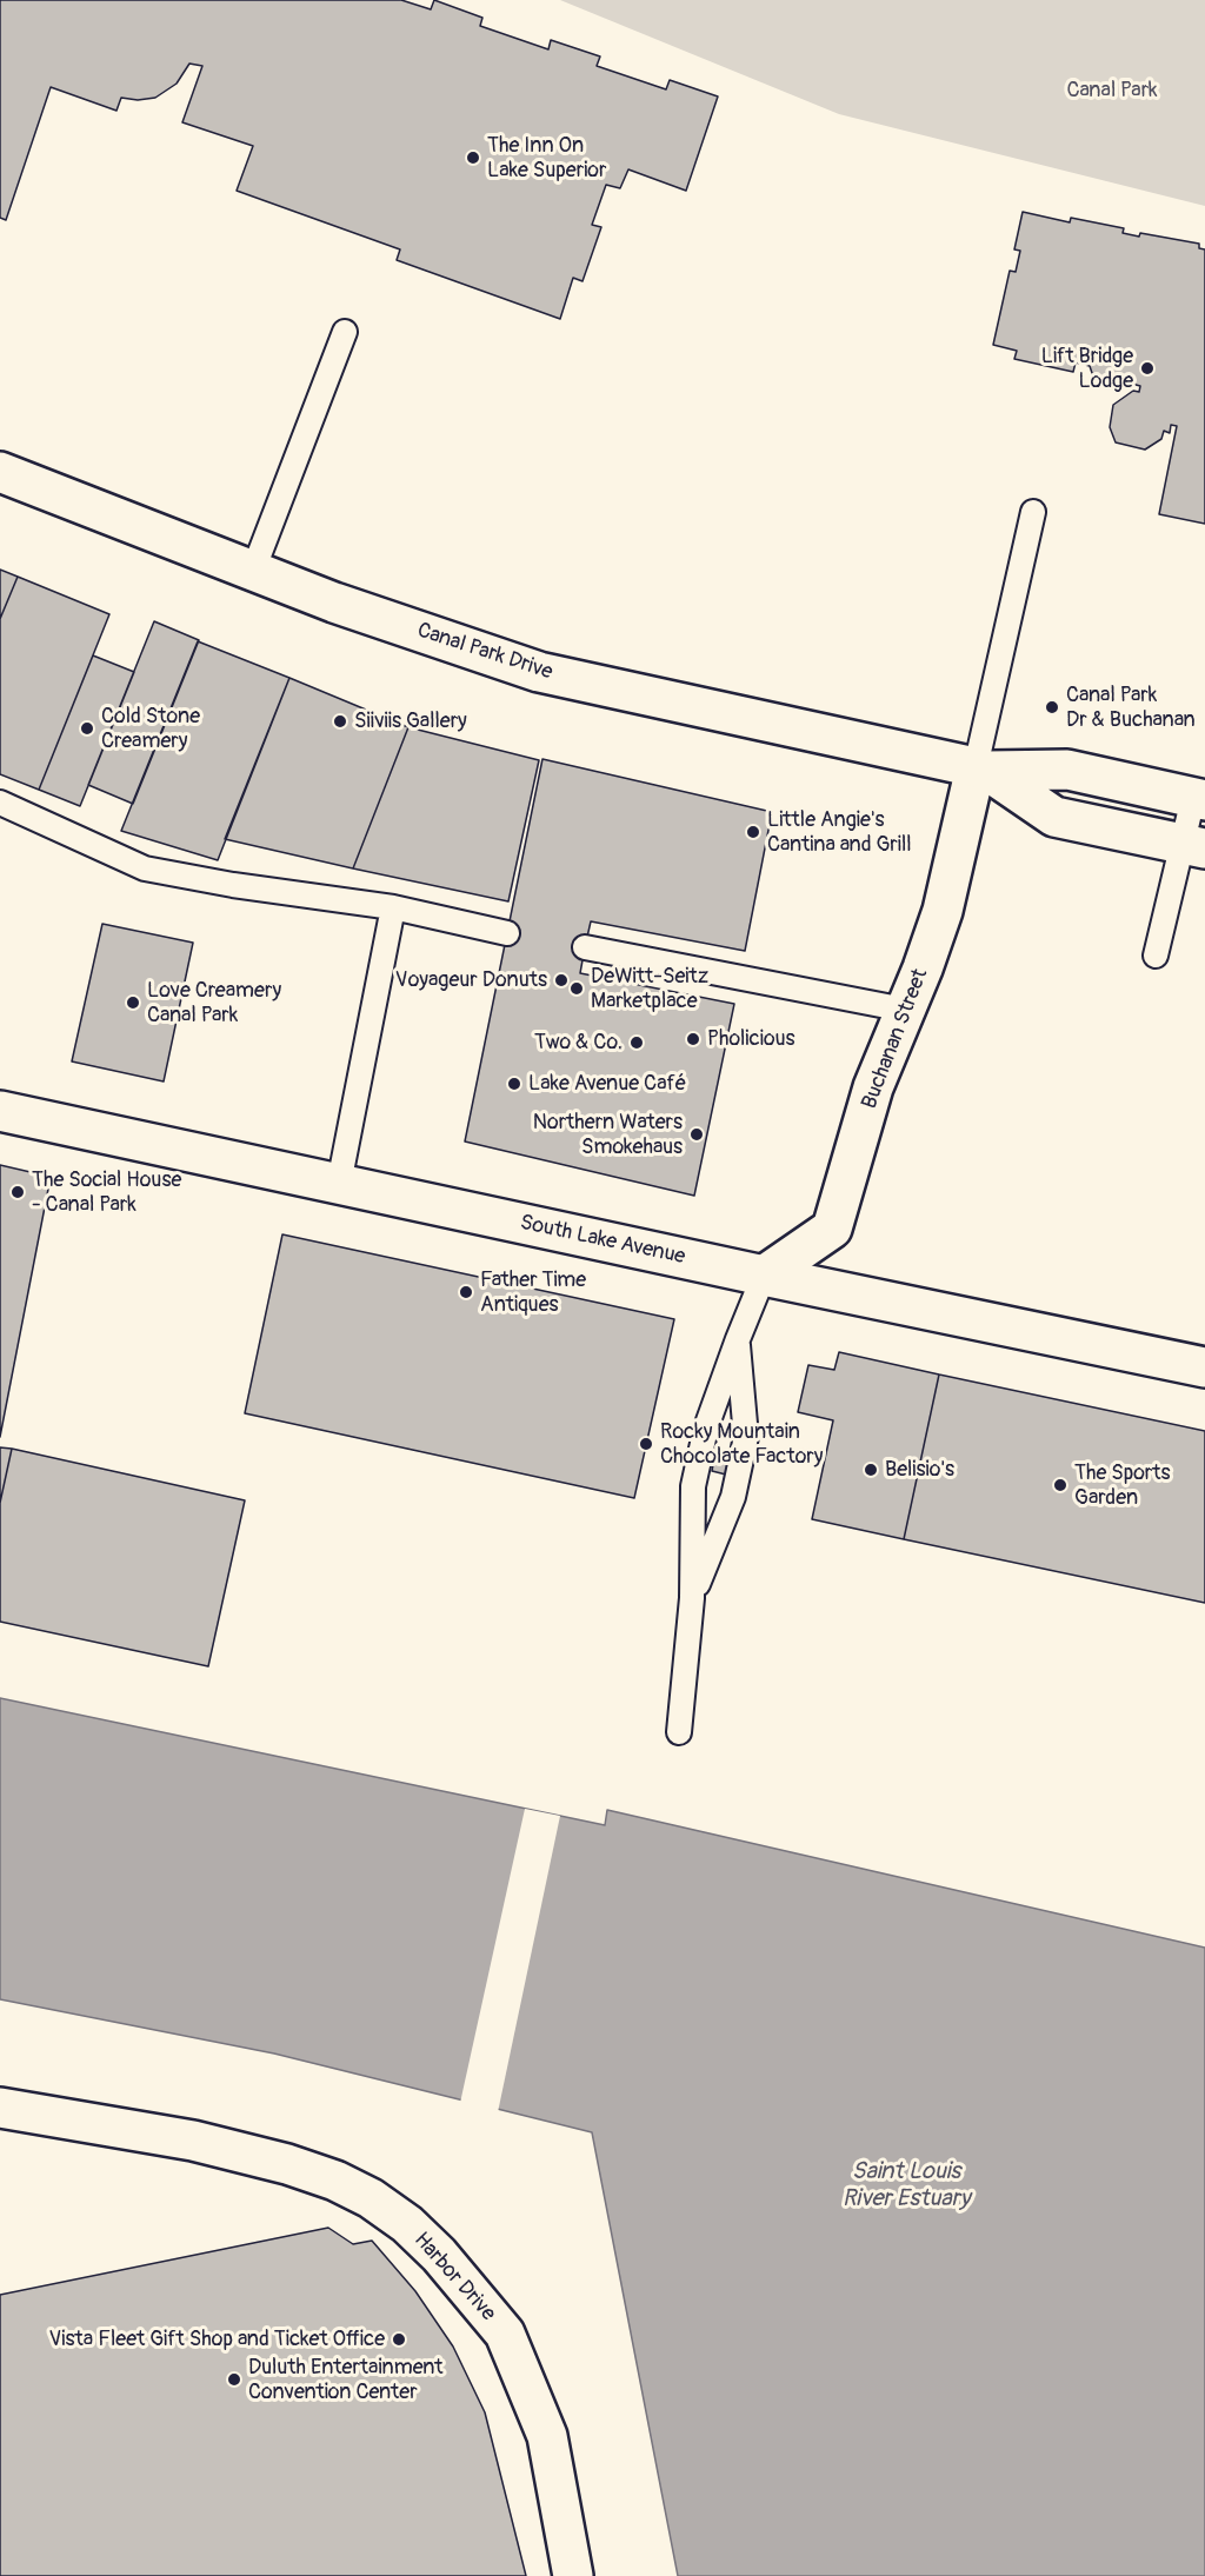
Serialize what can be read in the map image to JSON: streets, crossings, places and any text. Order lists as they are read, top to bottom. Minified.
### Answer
{"streets":{"street":["Canal Park Drive","Buchanan Street","South Lake Avenue","Harbor Drive"]},"crossings":[["Canal Park Drive","Buchanan Street"],["Buchanan Street","South Lake Avenue"]],"water":["Saint Louis River Estuary"],"parks":["Canal Park"],"places":["The Inn On Lake Superior","Lift Bridge Lodge","Canal Park Dr & Buchanan","Siiviis Gallery","Cold Stone Creamery","Little Angie's Cantina and Grill","Voyageur Donuts","DeWitt-Seitz Marketplace","Love Creamery Canal Park","Pholicious","Two & Co.","Lake Avenue Café","Northern Waters Smokehaus","The Social House - Canal Park","Father Time Antiques","Rocky Mountain Chocolate Factory","Belisio's","The Sports Garden","Vista Fleet Gift Shop and Ticket Office","Duluth Entertainment Convention Center"]}
